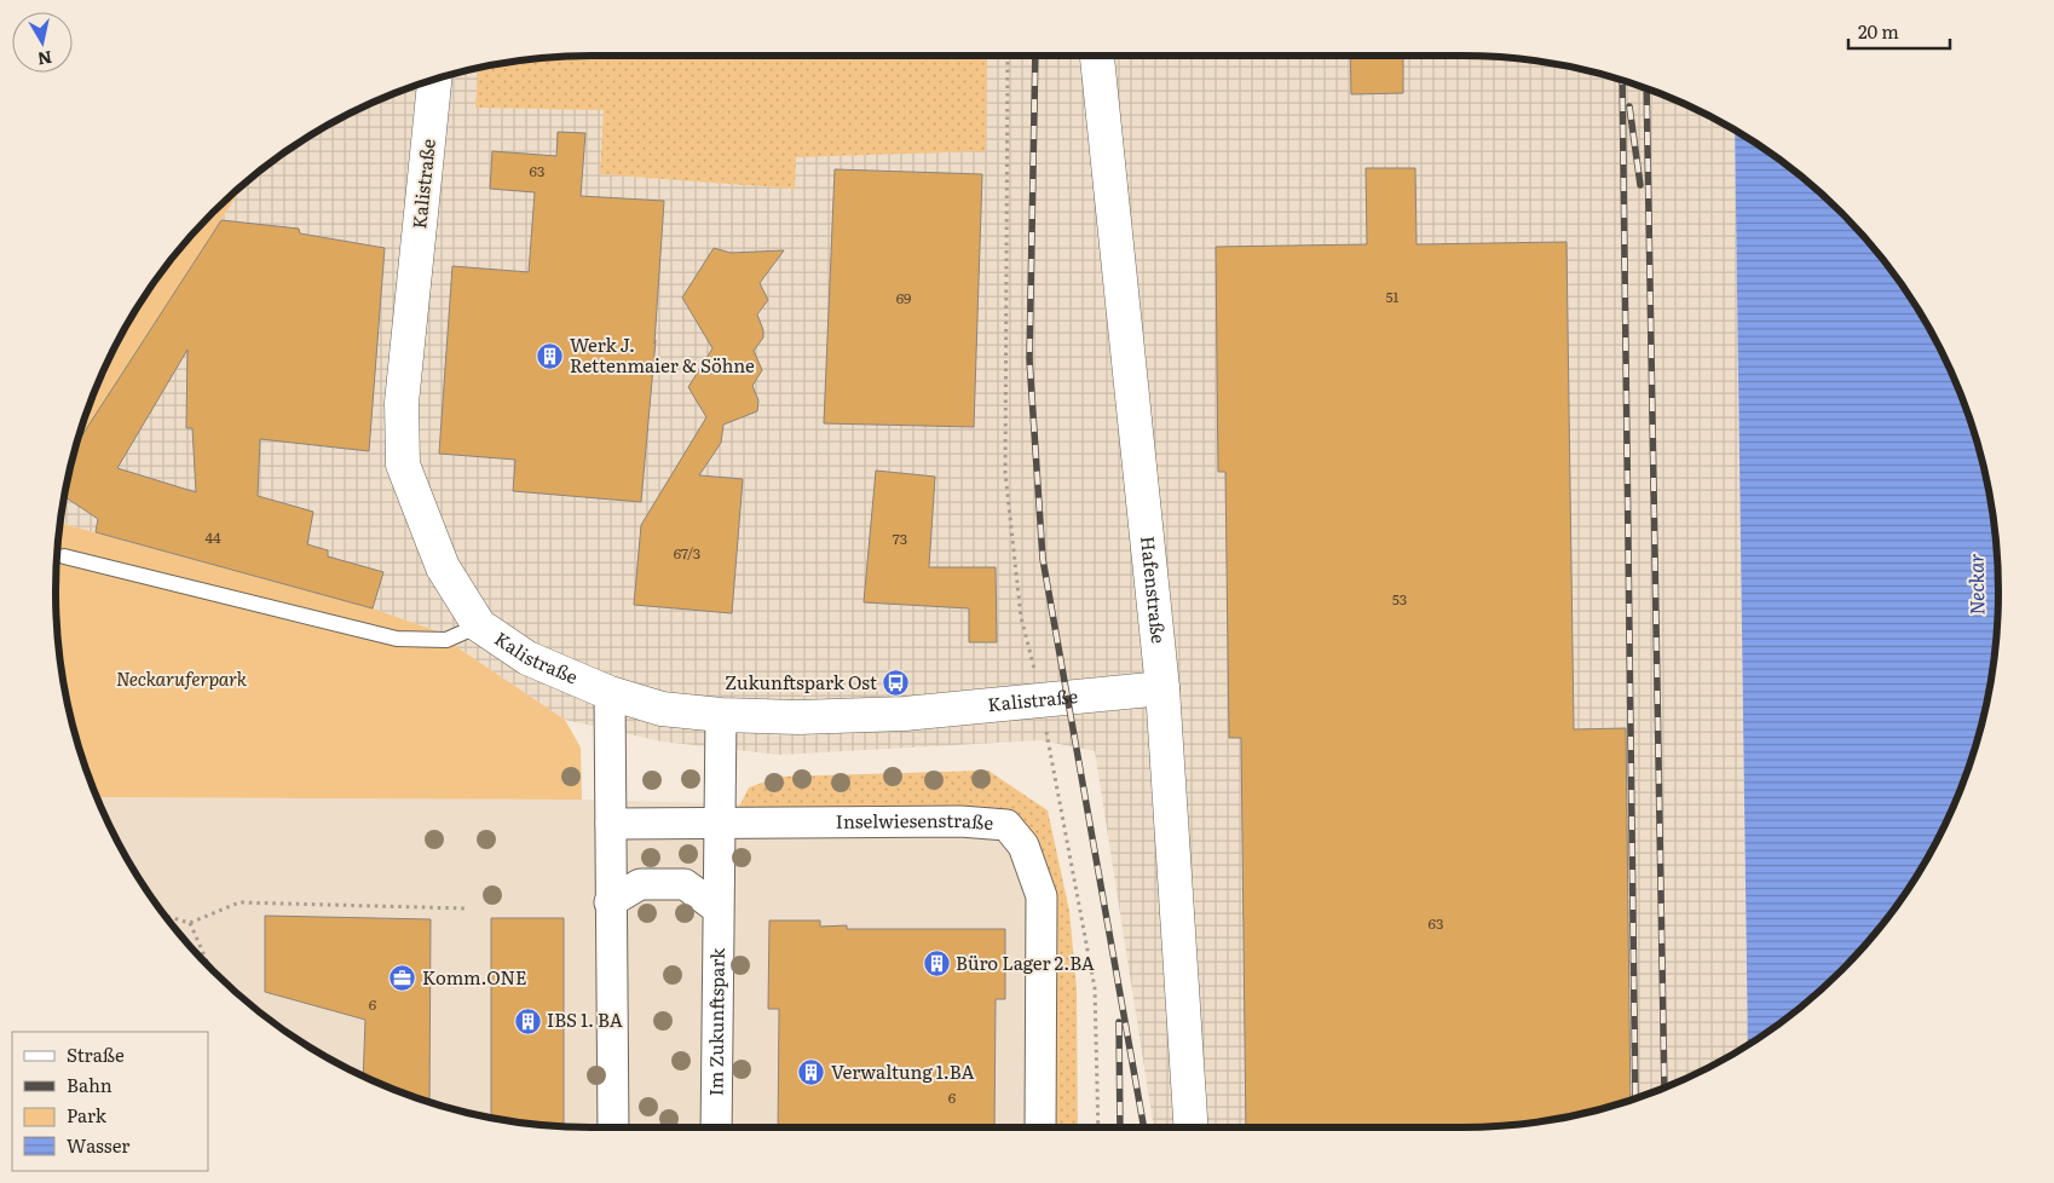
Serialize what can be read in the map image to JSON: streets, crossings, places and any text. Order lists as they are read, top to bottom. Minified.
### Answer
{"streets":{"street":["Kalistraße","Hafenstraße","Inselwiesenstraße","Im Zukunftspark"]},"crossings":[["Kalistraße","Hafenstraße"],["Kalistraße","Im Zukunftspark"],["Inselwiesenstraße","Im Zukunftspark"]],"water":["Neckar"],"parks":["Neckaruferpark"],"places":{"building":["Werk J. Rettenmaier & Söhne","Büro Lager 2.BA","IBS 1. BA","Verwaltung 1.BA"],"bus stop":["Zukunftspark Ost"],"office":["Komm.ONE"]},"house_numbers":["63","51","69","44","73","67/3","53","63","6","6"],"legend":["Straße","Bahn","Park","Wasser"],"scale_bar":"20 m","north":"bottom"}
